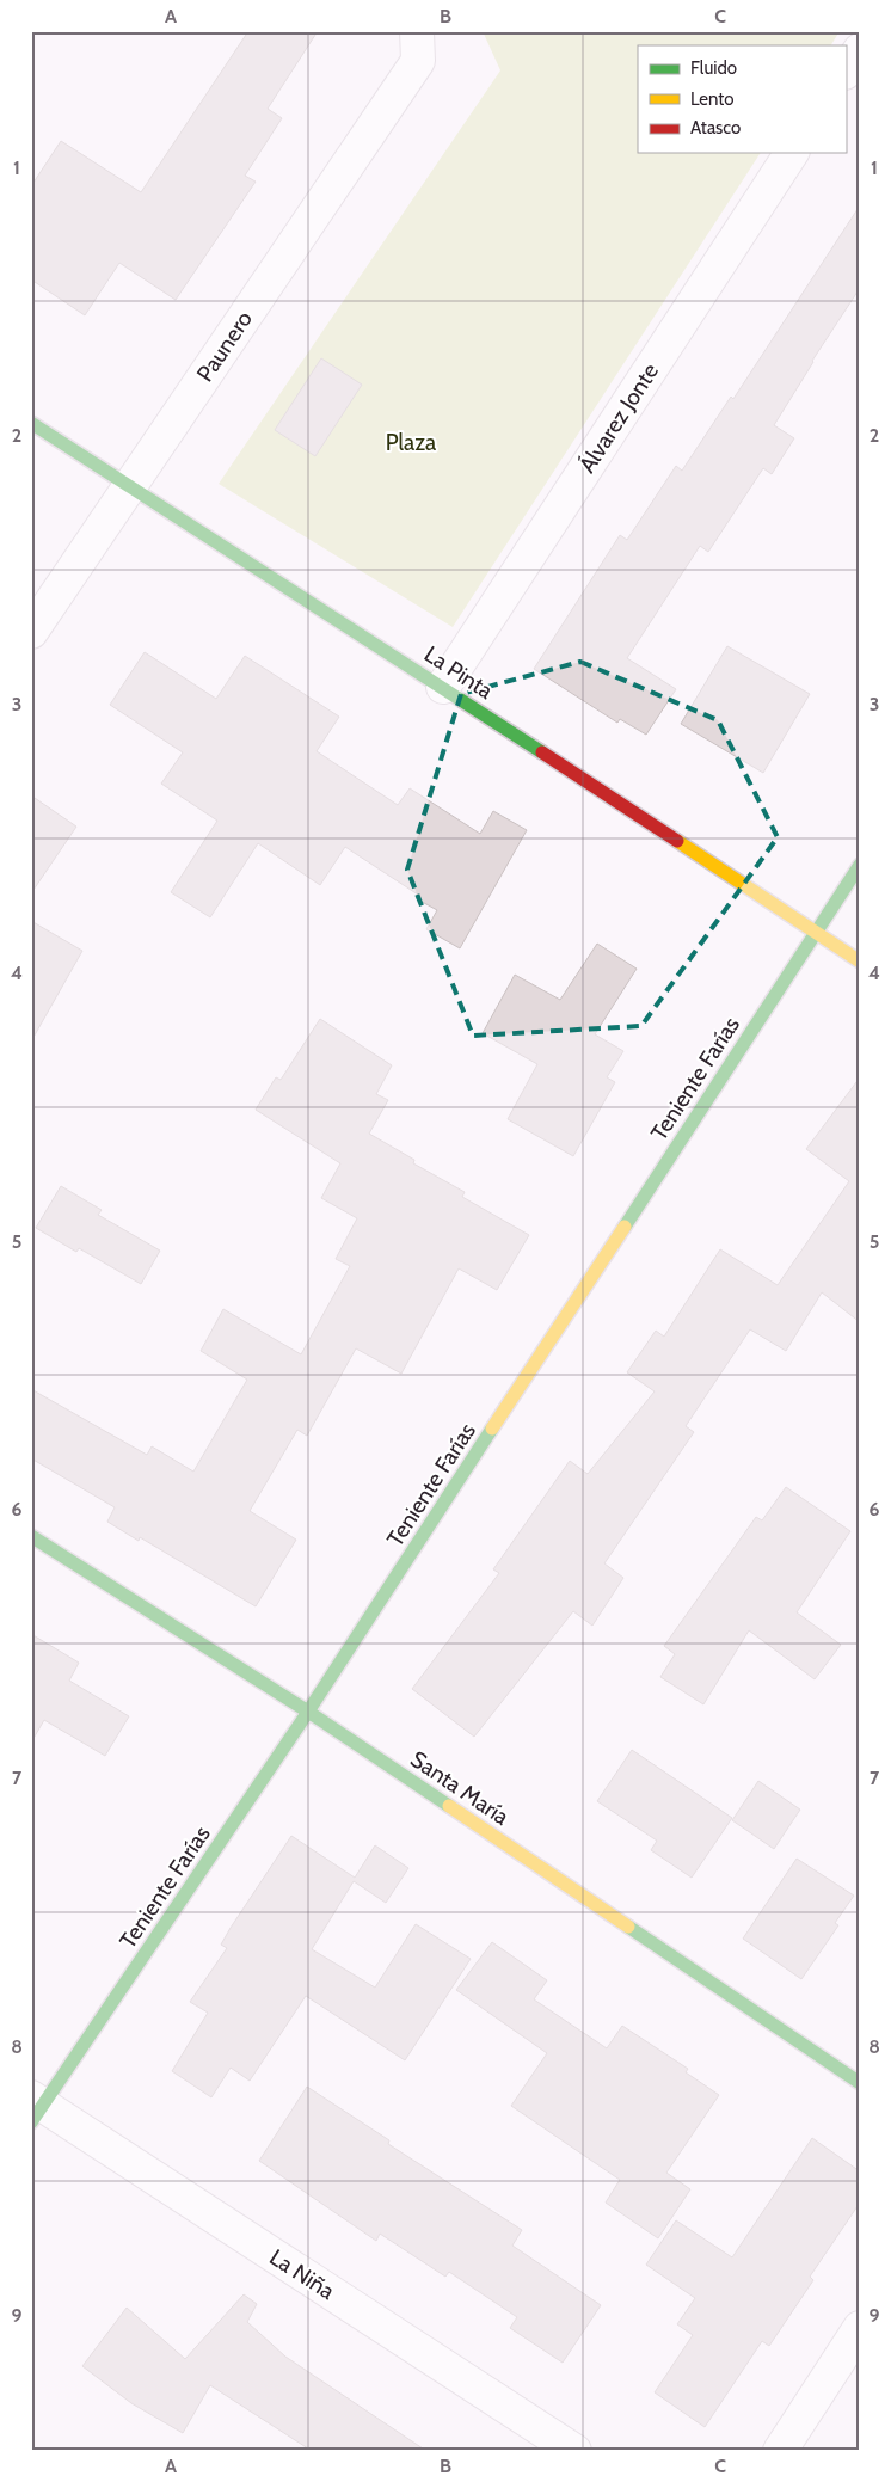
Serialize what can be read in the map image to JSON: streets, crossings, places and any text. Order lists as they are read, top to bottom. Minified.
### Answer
{"streets":{"street":["Paunero","Álvarez Jonte","La Pinta","Teniente Farías","Santa María","La Niña"]},"crossings":[["Paunero","La Pinta"],["Álvarez Jonte","La Pinta"],["La Pinta","Teniente Farías"],["Teniente Farías","Santa María"],["Teniente Farías","La Niña"]],"parks":["Plaza"],"legend":["Fluido","Lento","Atasco"],"grid":{"columns":["A","B","C"],"rows":["1","2","3","4","5","6","7","8","9"]}}
